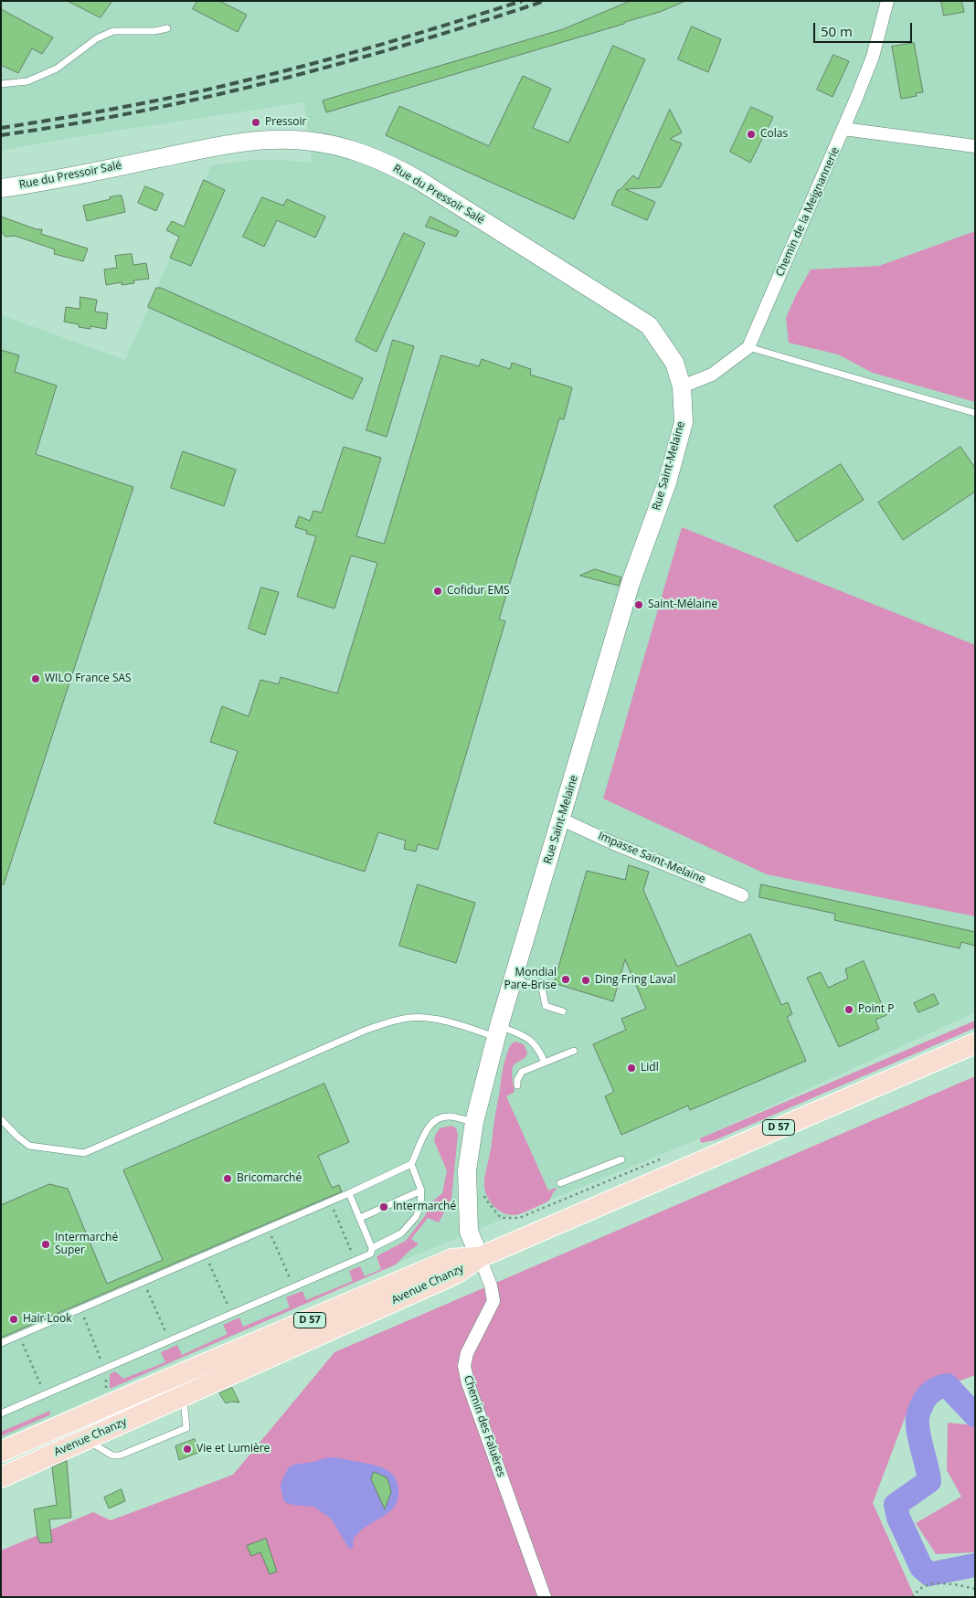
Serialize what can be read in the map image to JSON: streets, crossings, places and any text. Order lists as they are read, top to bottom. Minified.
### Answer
{"streets":{"main road":["Rue du Pressoir Salé","Rue Saint-Melaine","D 57","Avenue Chanzy"],"street":["Chemin de la Meignannerie","Impasse Saint-Melaine","Chemin des Faluères"]},"crossings":[["Rue du Pressoir Salé","Chemin de la Meignannerie"],["Rue du Pressoir Salé","Rue Saint-Melaine"],["Chemin de la Meignannerie","Rue Saint-Melaine"],["Rue Saint-Melaine","Impasse Saint-Melaine"],["Rue Saint-Melaine","D 57"],["Rue Saint-Melaine","Avenue Chanzy"],["Rue Saint-Melaine","Chemin des Faluères"],["D 57","Avenue Chanzy"],["D 57","Chemin des Faluères"],["Avenue Chanzy","Chemin des Faluères"]],"places":["Pressoir","Colas","Cofidur EMS","Saint-Mélaine","WILO France SAS","Mondial Pare-Brise","Ding Fring Laval","Point P","Lidl","Bricomarché","Intermarché","Intermarché Super","Hair Look","Vie et Lumière"],"scale_bar":"50 m"}
